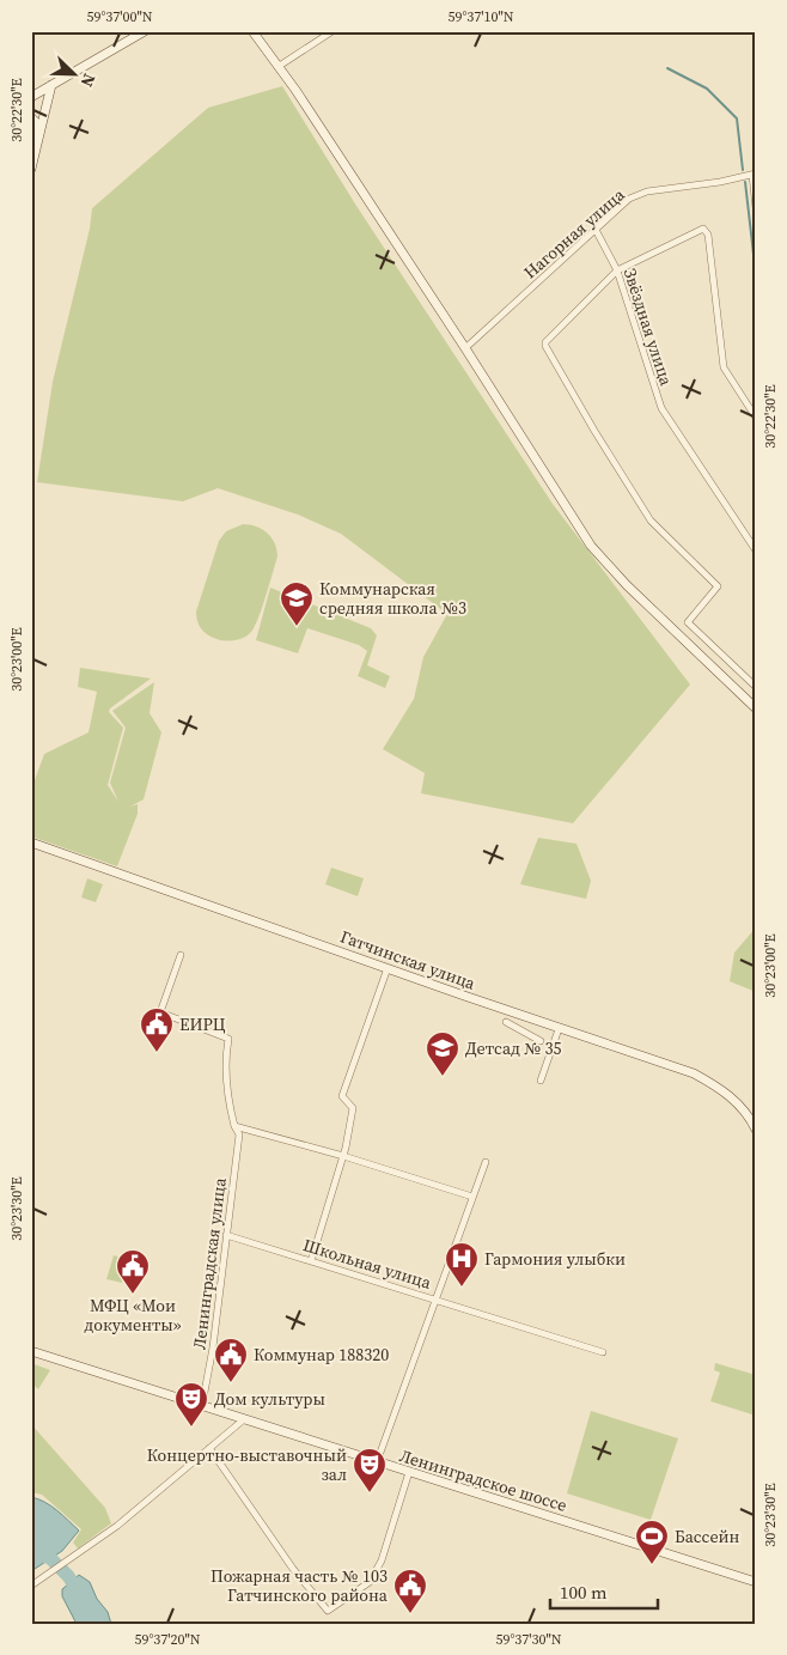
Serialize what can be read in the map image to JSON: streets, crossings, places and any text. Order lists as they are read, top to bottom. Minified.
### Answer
{"streets":{"main road":["Гатчинская улица","Ленинградское шоссе"],"street":["Нагорная улица","Звёздная улица","Ленинградская улица","Школьная улица"]},"crossings":[["Нагорная улица","Звёздная улица"],["Ленинградская улица","Школьная улица"],["Ленинградская улица","Ленинградское шоссе"]],"places":{"school or university":["Коммунарская средняя школа №3","Детсад № 35"],"public building":["ЕИРЦ","МФЦ «Мои документы»","Коммунар 188320","Пожарная часть № 103 Гатчинского района"],"hospital":["Гармония улыбки"],"theatre":["Дом культуры","Концертно-выставочный зал"],"sports":["Бассейн"]},"scale_bar":"100 m","north":"bottom right","coordinates":["59°37'00\"N","59°37'10\"N","30°22'30\"E","30°23'00\"E","30°23'30\"E","59°37'20\"N","59°37'30\"N"]}
